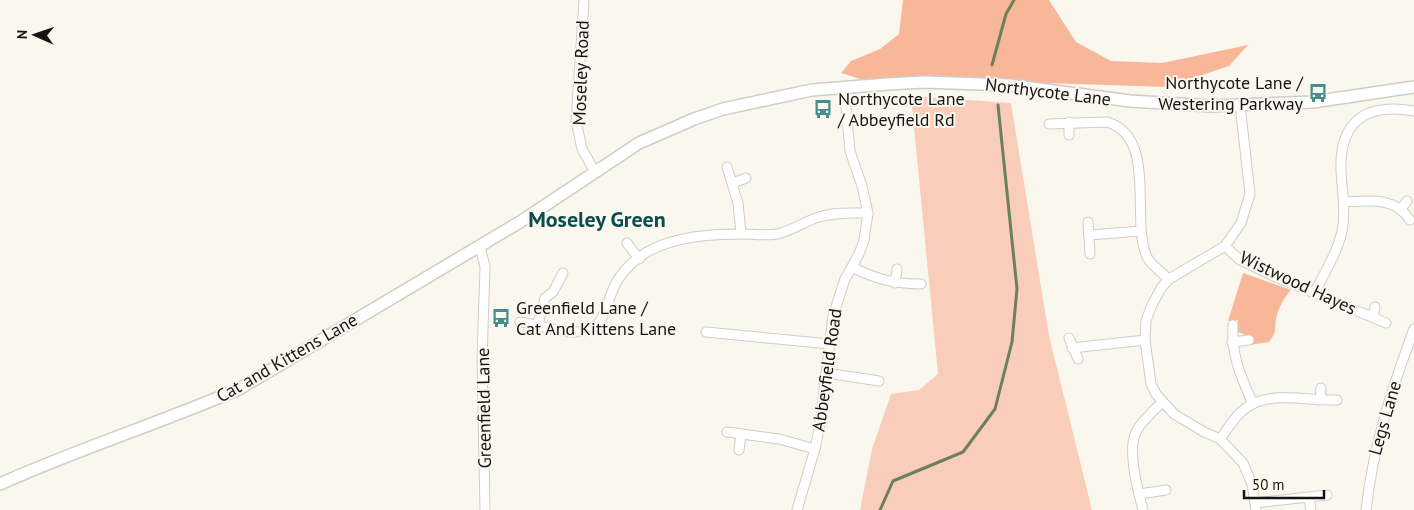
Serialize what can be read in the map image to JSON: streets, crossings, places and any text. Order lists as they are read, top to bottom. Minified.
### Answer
{"streets":{"street":["Moseley Road","Northycote Lane","Wistwood Hayes","Cat and Kittens Lane","Abbeyfield Road","Greenfield Lane","Legs Lane"]},"crossings":[["Moseley Road","Northycote Lane"],["Northycote Lane","Cat and Kittens Lane"],["Northycote Lane","Abbeyfield Road"],["Northycote Lane","Greenfield Lane"],["Cat and Kittens Lane","Greenfield Lane"]],"districts":["Moseley Green"],"places":{"bus stop":["Northycote Lane / Westering Parkway","Northycote Lane / Abbeyfield Rd","Greenfield Lane / Cat And Kittens Lane"]},"scale_bar":"50 m","north":"left"}
